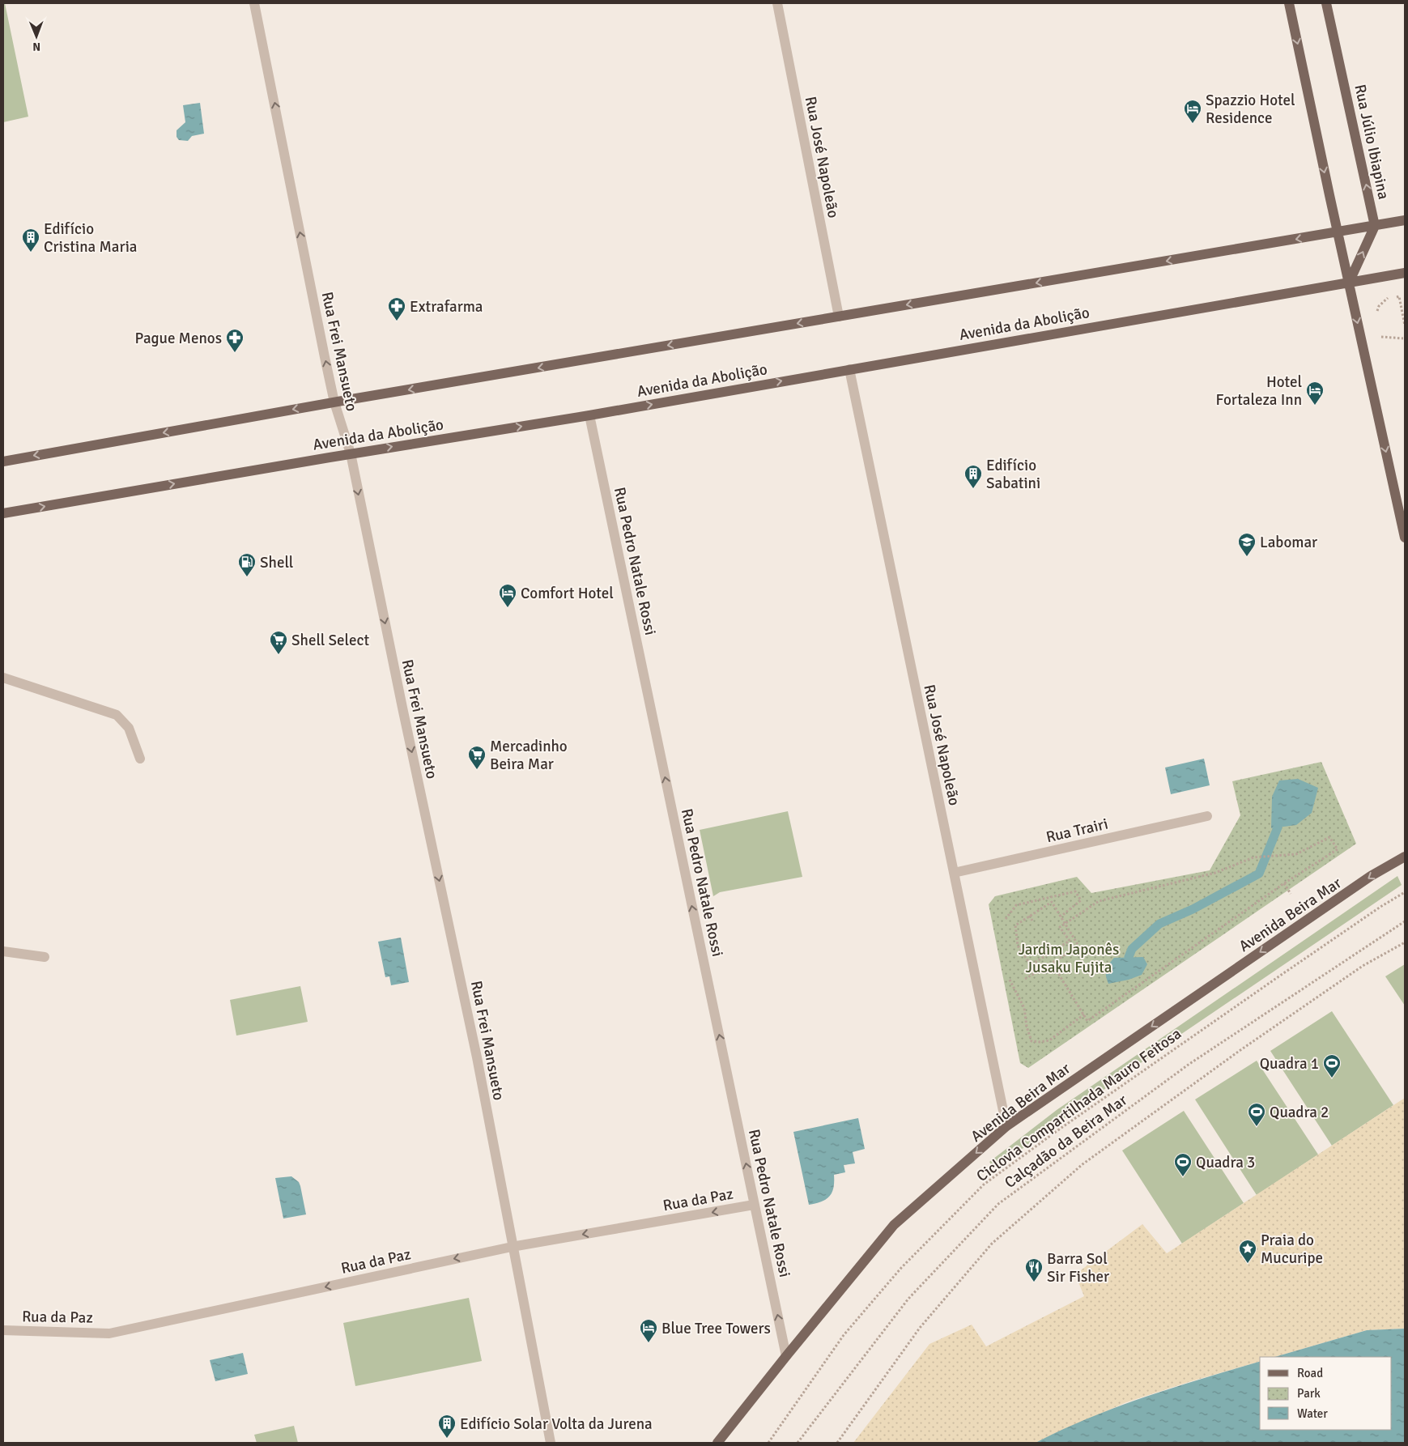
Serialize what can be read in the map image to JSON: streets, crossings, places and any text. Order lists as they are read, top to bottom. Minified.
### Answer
{"streets":{"main road":["Rua Júlio Ibiapina","Avenida da Abolição","Avenida Beira Mar"],"street":["Rua José Napoleão","Rua Frei Mansueto","Rua Pedro Natale Rossi","Rua Trairi","Rua da Paz"],"path":["Ciclovia Compartilhada Mauro Feitosa","Calçadão da Beira Mar"]},"crossings":[["Rua José Napoleão","Avenida da Abolição"],["Rua José Napoleão","Rua Trairi"],["Rua José Napoleão","Avenida Beira Mar"],["Avenida da Abolição","Rua Frei Mansueto"],["Avenida da Abolição","Rua Pedro Natale Rossi"],["Rua Frei Mansueto","Rua da Paz"],["Rua Pedro Natale Rossi","Avenida Beira Mar"],["Rua Pedro Natale Rossi","Rua da Paz"]],"one_way":["Rua Pedro Natale Rossi","Avenida Beira Mar","Rua da Paz"],"parks":["Jardim Japonês Jusaku Fujita"],"places":{"hotel":["Spazzio Hotel Residence","Hotel Fortaleza Inn","Comfort Hotel","Blue Tree Towers"],"building":["Edifício Cristina Maria","Edifício Sabatini","Edifício Solar Volta da Jurena"],"pharmacy":["Extrafarma","Pague Menos"],"school or university":["Labomar"],"fuel station":["Shell"],"supermarket":["Shell Select","Mercadinho Beira Mar"],"sports":["Quadra 1","Quadra 2","Quadra 3"],"place":["Praia do Mucuripe"],"restaurant":["Barra Sol Sir Fisher"]},"legend":["Road","Park","Water"],"north":"bottom"}
